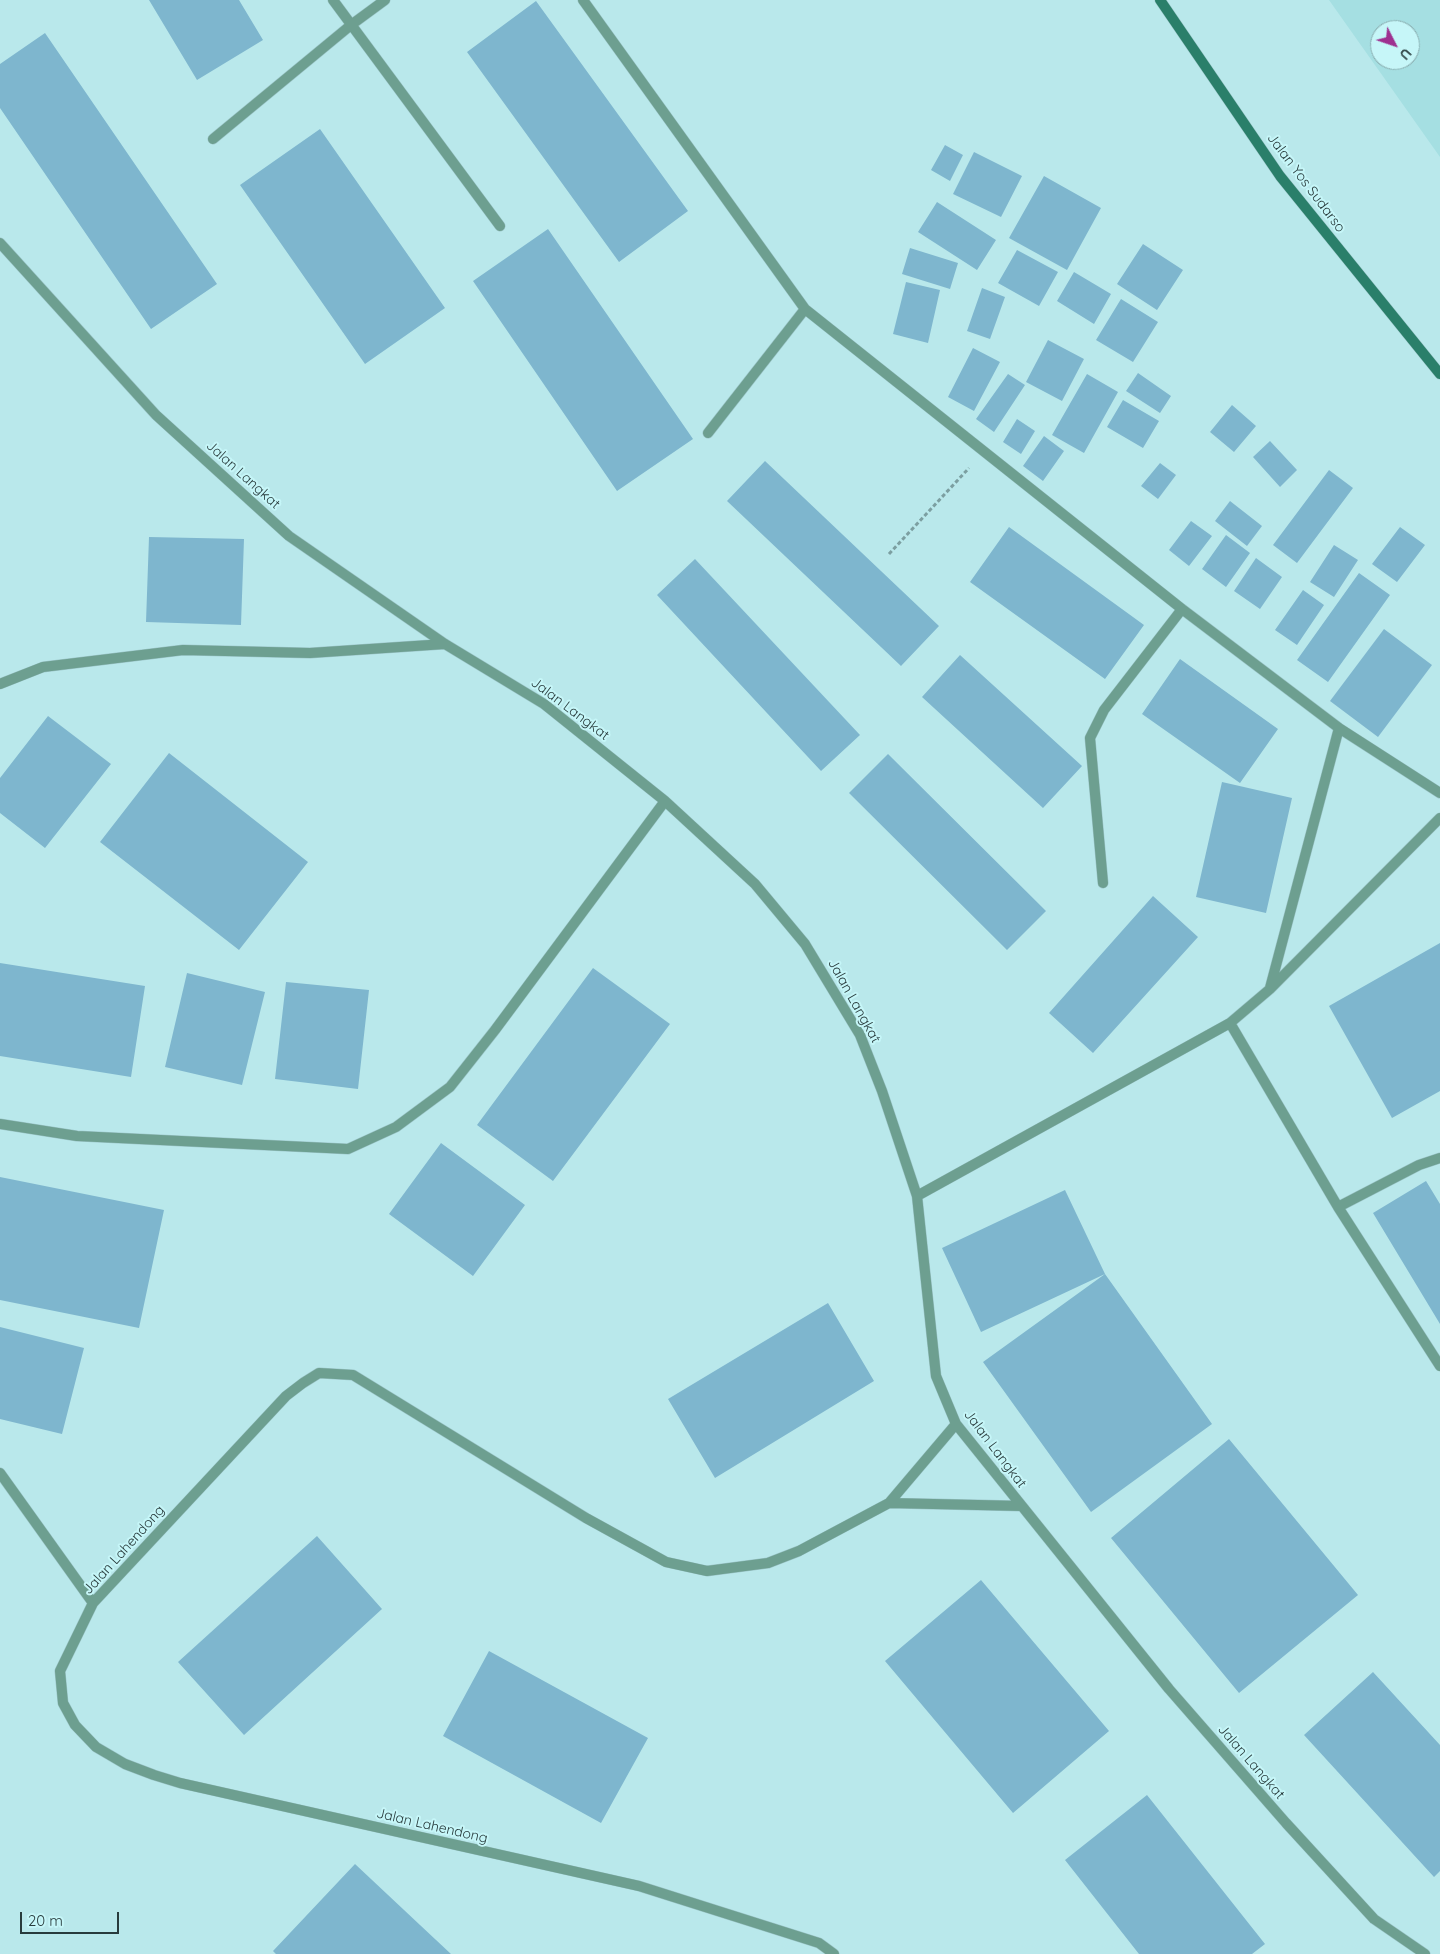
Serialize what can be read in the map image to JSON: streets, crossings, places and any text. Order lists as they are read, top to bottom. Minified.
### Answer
{"streets":{"main road":["Jalan Yos Sudarso"],"street":["Jalan Langkat","Jalan Lahendong"]},"scale_bar":"20 m","north":"bottom right"}
